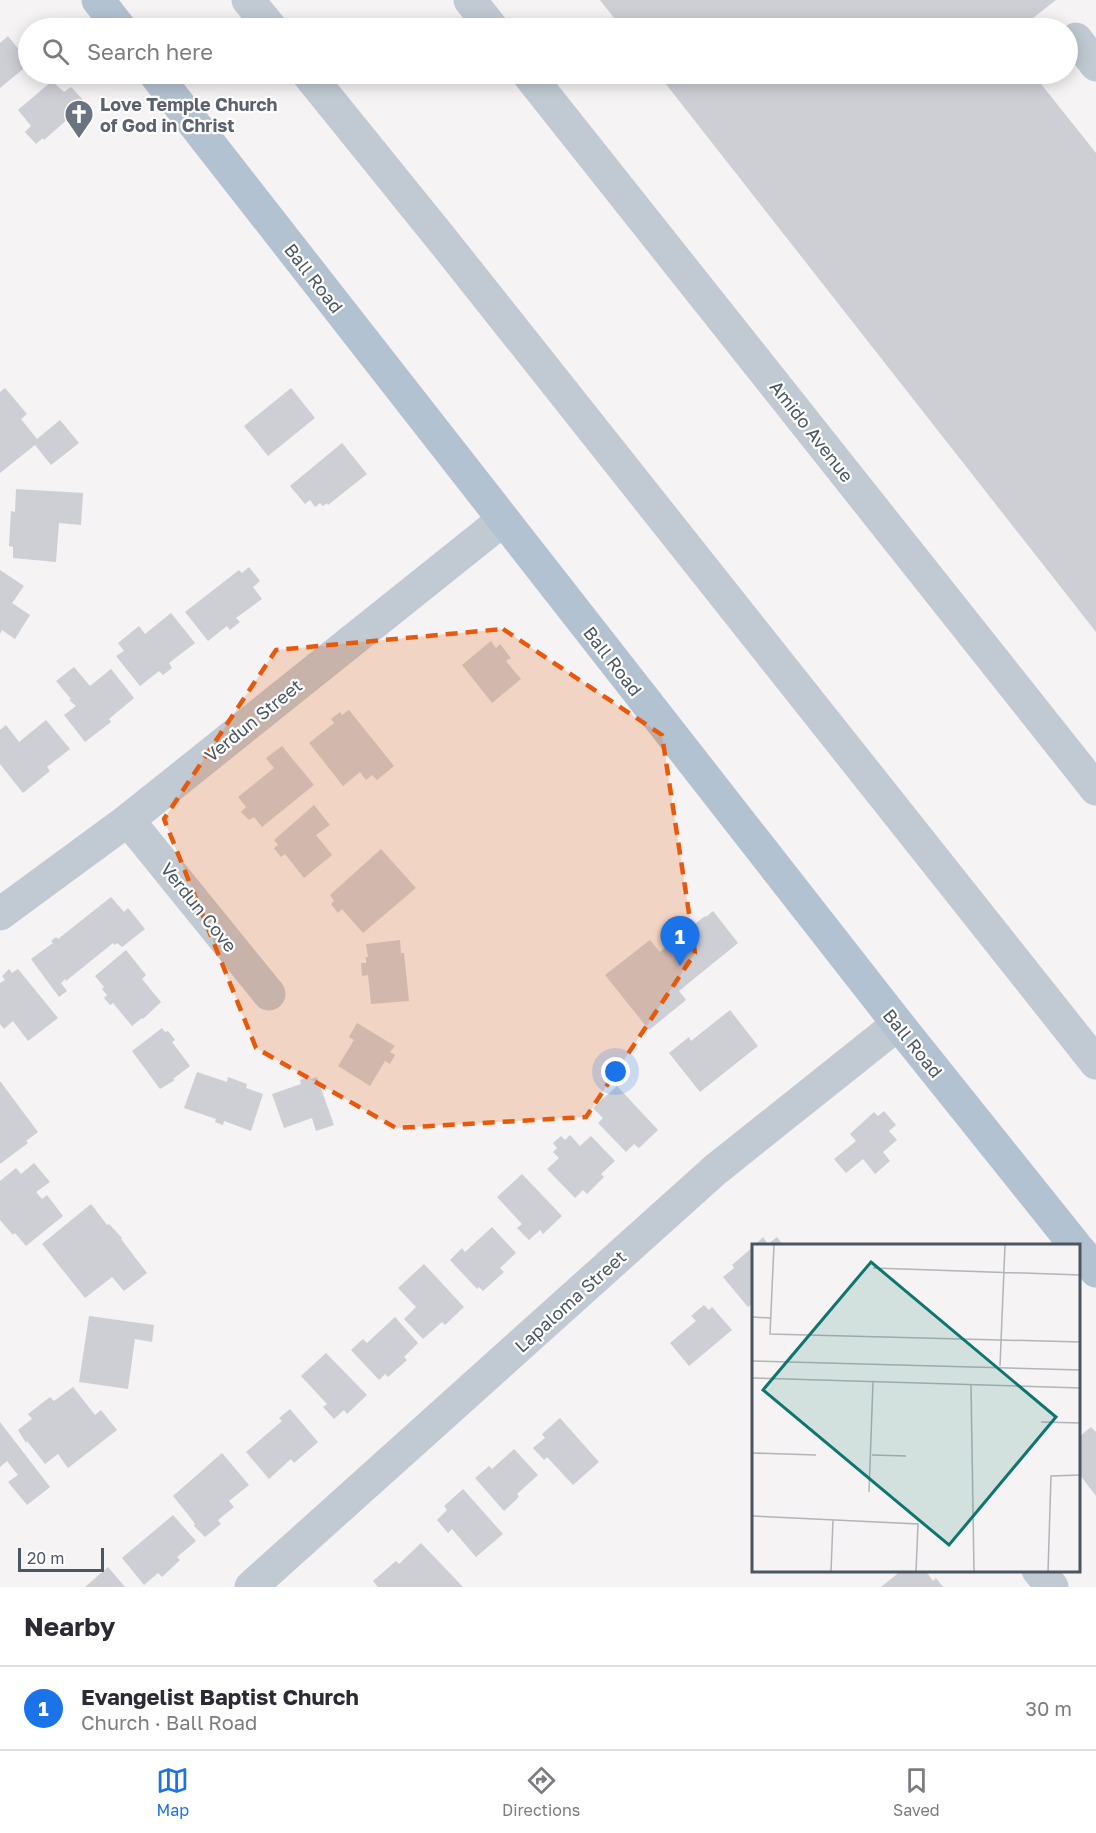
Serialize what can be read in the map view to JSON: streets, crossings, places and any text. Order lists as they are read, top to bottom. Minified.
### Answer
{"streets":{"main road":["Ball Road"],"street":["Amido Avenue","Verdun Street","Verdun Cove","Lapaloma Street"]},"crossings":[["Ball Road","Verdun Street"],["Ball Road","Lapaloma Street"],["Verdun Street","Verdun Cove"]],"places":{"church":["Love Temple Church of God in Christ"]},"scale_bar":"20 m","page":{"search":"Search here","pins":"1","scale":"20 m","heading":"Nearby","list":[{"mark":"1","name":"Evangelist Baptist Church","note":"Church · Ball Road","value":"30 m"}],"nav":["Map","Directions","Saved"]}}
